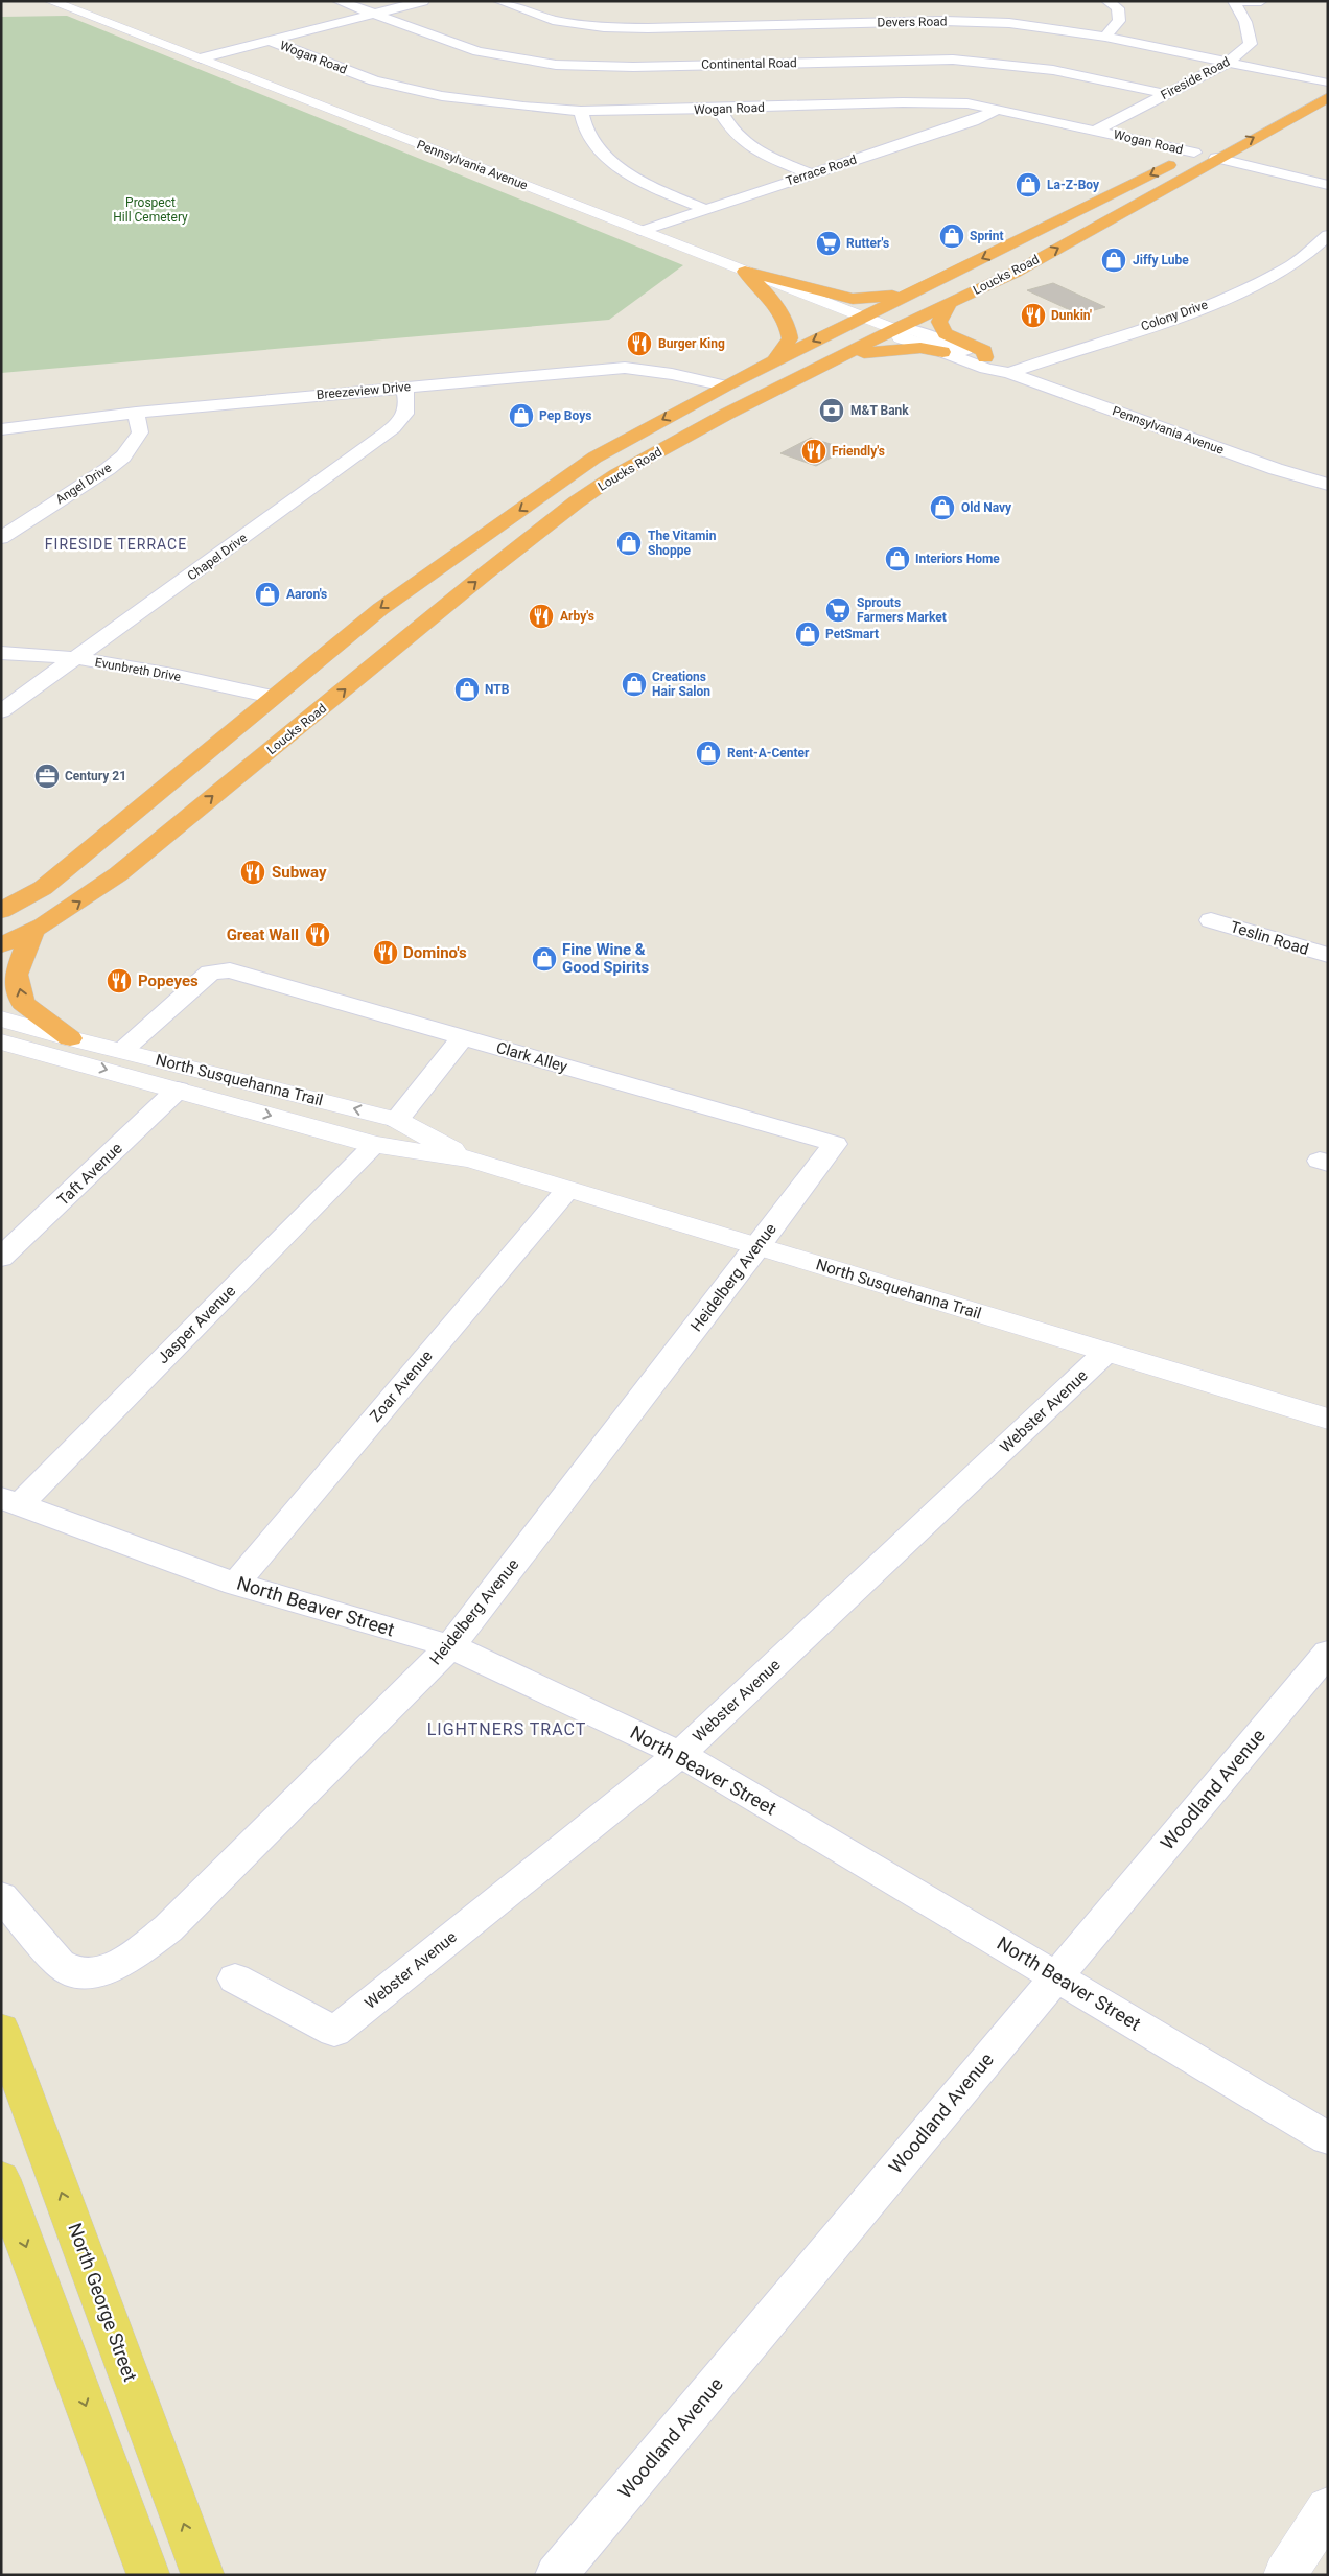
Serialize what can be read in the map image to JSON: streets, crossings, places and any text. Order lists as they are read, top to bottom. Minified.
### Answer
{"streets":{"highway":["Loucks Road"],"main road":["North George Street"],"street":["Devers Road","Wogan Road","Continental Road","Fireside Road","Pennsylvania Avenue","Terrace Road","Colony Drive","Breezeview Drive","Angel Drive","Chapel Drive","Evunbreth Drive","Teslin Road","Clark Alley","North Susquehanna Trail","Taft Avenue","Heidelberg Avenue","Jasper Avenue","Zoar Avenue","Webster Avenue","North Beaver Street","Woodland Avenue"]},"crossings":[["Devers Road","Fireside Road"],["Devers Road","Loucks Road"],["Wogan Road","Fireside Road"],["Wogan Road","Terrace Road"],["Wogan Road","Loucks Road"],["Continental Road","Fireside Road"],["Pennsylvania Avenue","Terrace Road"],["Pennsylvania Avenue","Loucks Road"],["Pennsylvania Avenue","Colony Drive"],["Loucks Road","Breezeview Drive"],["Loucks Road","Evunbreth Drive"],["Breezeview Drive","Angel Drive"],["Breezeview Drive","Chapel Drive"],["Chapel Drive","Evunbreth Drive"],["Clark Alley","North Susquehanna Trail"],["Clark Alley","Heidelberg Avenue"],["North Susquehanna Trail","Taft Avenue"],["North Susquehanna Trail","Heidelberg Avenue"],["North Susquehanna Trail","Jasper Avenue"],["North Susquehanna Trail","Zoar Avenue"],["North Susquehanna Trail","Webster Avenue"],["Heidelberg Avenue","North Beaver Street"],["Jasper Avenue","North Beaver Street"],["Zoar Avenue","North Beaver Street"],["Webster Avenue","North Beaver Street"],["North Beaver Street","Woodland Avenue"]],"districts":["FIRESIDE TERRACE","LIGHTNERS TRACT"],"parks":["Prospect Hill Cemetery"],"places":{"shop":["La-Z-Boy","Sprint","Jiffy Lube","Pep Boys","Old Navy","The Vitamin Shoppe","Interiors Home","Aaron's","PetSmart","Creations Hair Salon","NTB","Rent-A-Center","Fine Wine & Good Spirits"],"supermarket":["Rutter's","Sprouts Farmers Market"],"restaurant":["Dunkin'","Burger King","Friendly's","Arby's","Subway","Great Wall","Domino's","Popeyes"],"bank":["M&T Bank"],"office":["Century 21"]}}
